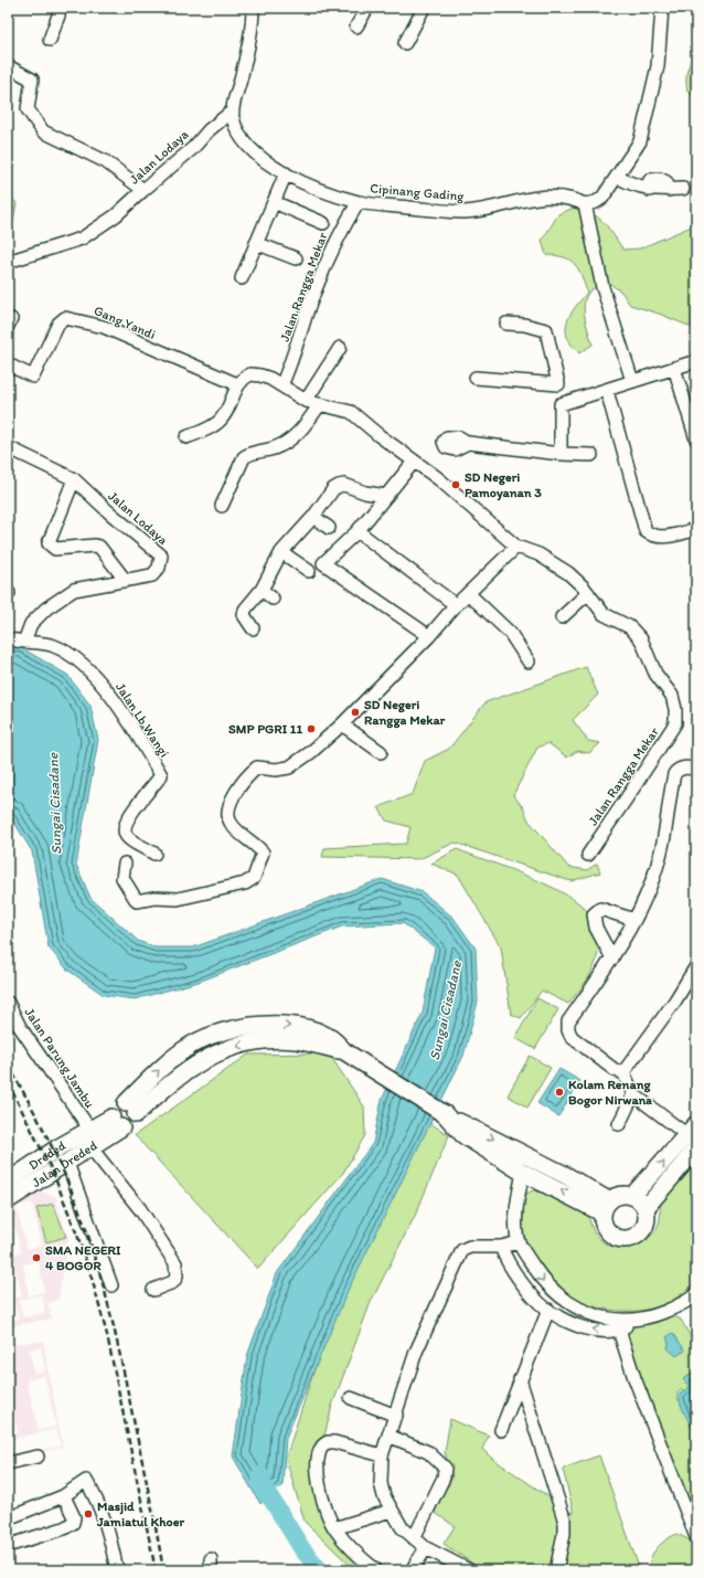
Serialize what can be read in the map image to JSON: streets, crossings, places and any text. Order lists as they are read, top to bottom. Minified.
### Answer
{"streets":{"street":["Jalan Lodaya","Cipinang Gading","Jalan Rangga Mekar","Gang Yandi","Jalan Lb Wangi","Jalan Parung Jambu","Dreded","Jalan Dreded"]},"crossings":[["Jalan Lodaya","Cipinang Gading"],["Jalan Lodaya","Jalan Lb Wangi"],["Cipinang Gading","Jalan Rangga Mekar"],["Jalan Rangga Mekar","Gang Yandi"],["Jalan Parung Jambu","Dreded"],["Jalan Parung Jambu","Jalan Dreded"],["Dreded","Jalan Dreded"]],"water":["Sungai Cisadane"],"places":["SD Negeri Pamoyanan 3","SD Negeri Rangga Mekar","SMP PGRI 11","Kolam Renang Bogor Nirwana","SMA NEGERI 4 BOGOR","Masjid Jamiatul Khoer"]}
